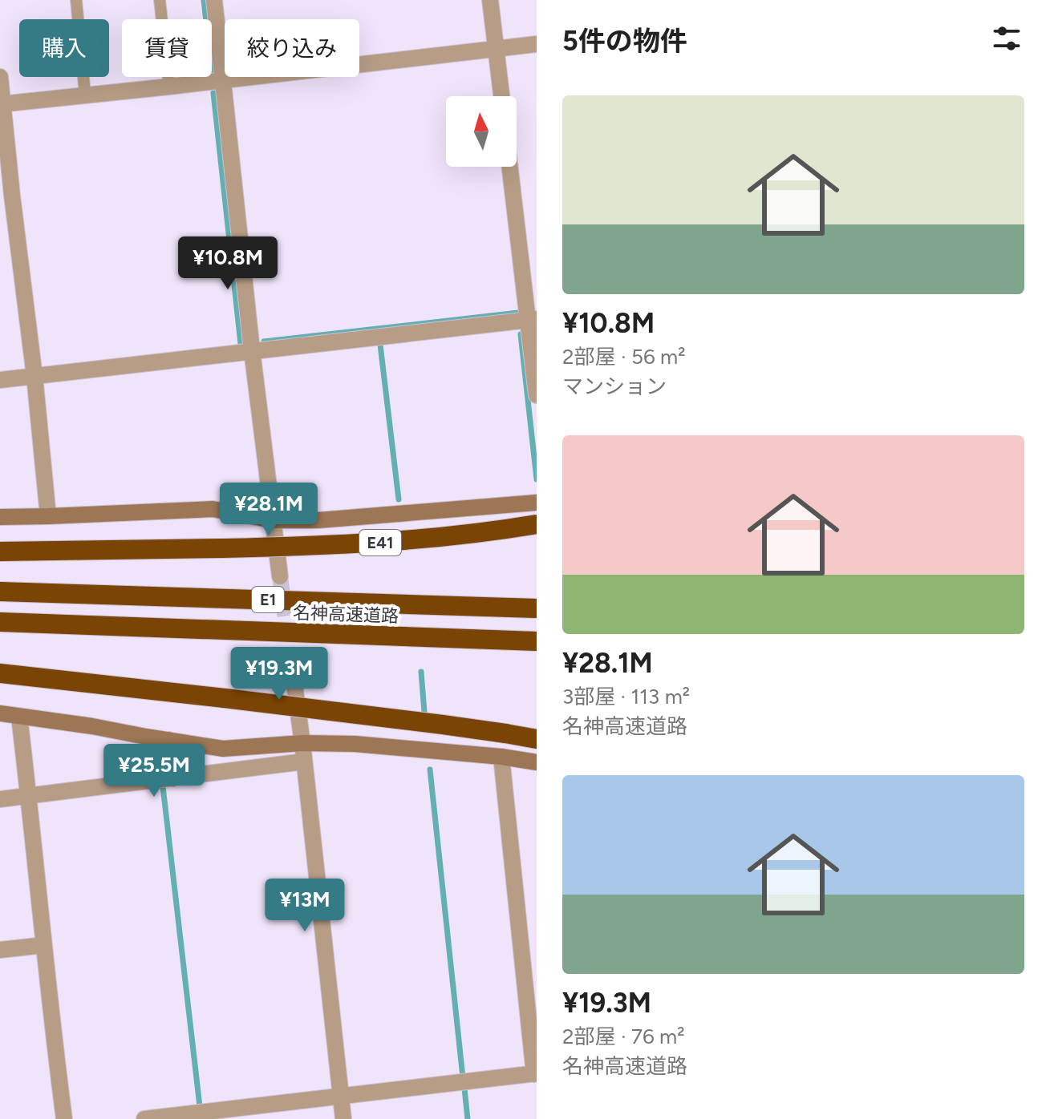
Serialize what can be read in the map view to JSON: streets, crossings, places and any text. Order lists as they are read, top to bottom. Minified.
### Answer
{"streets":{"highway":["E41","E1","名神高速道路"]},"north":"top","page":{"heading":"5件の物件","chip":["購入","賃貸","絞り込み"],"list":[{"name":"¥10.8M","note":"2部屋 · 56 m² · マンション"},{"name":"¥28.1M","note":"3部屋 · 113 m² · 名神高速道路"},{"name":"¥19.3M","note":"2部屋 · 76 m² · 名神高速道路"}],"price":["¥10.8M","¥28.1M","¥19.3M","¥25.5M","¥13M"]}}
